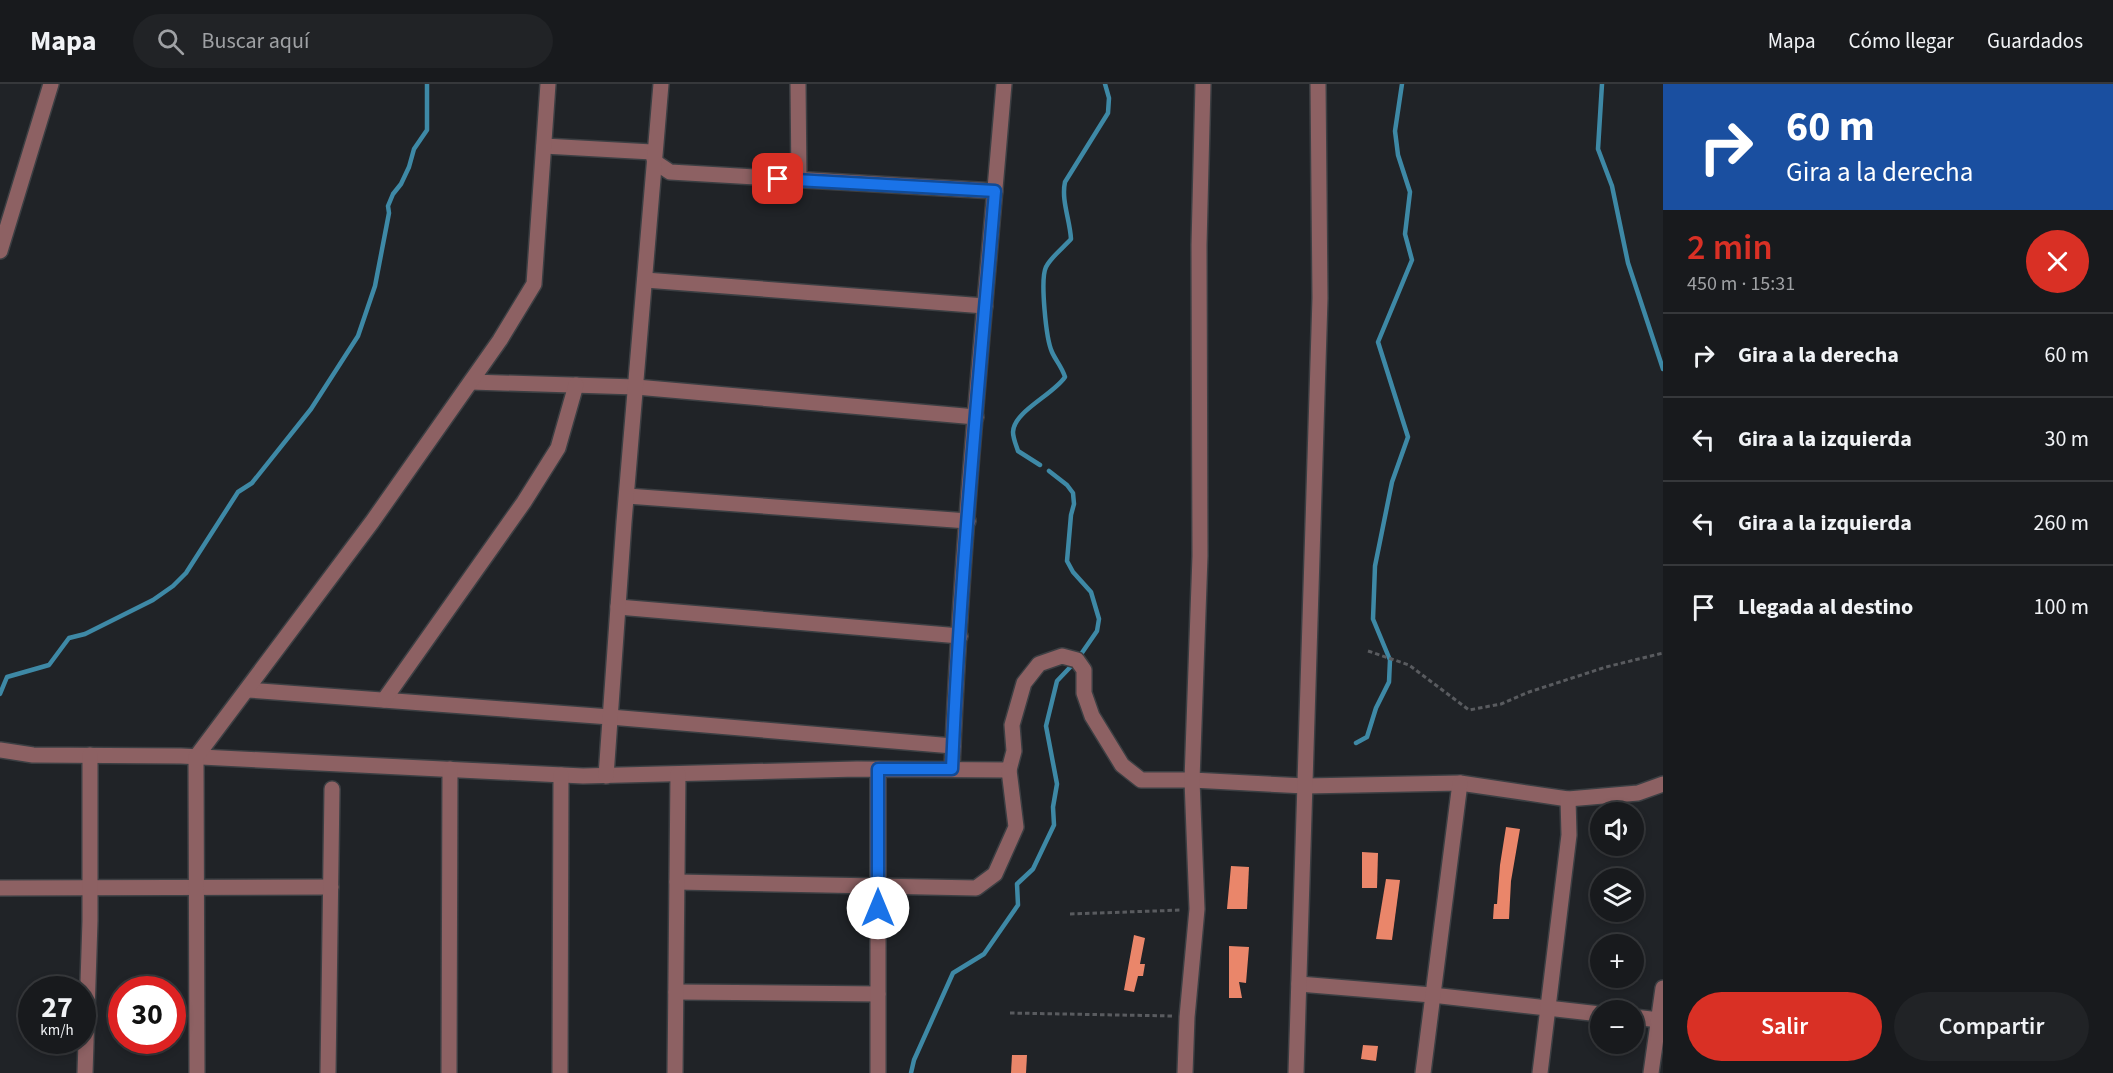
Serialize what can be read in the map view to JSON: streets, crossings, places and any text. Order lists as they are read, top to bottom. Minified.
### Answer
{"page":{"header":"Mapa","search":"Buscar aquí","nav":["Mapa","Cómo llegar","Guardados"],"turn":["60 m","Gira a la derecha"],"heading":["2 min","450 m · 15:31"],"list":[{"name":"Gira a la derecha","value":"60 m"},{"name":"Gira a la izquierda","value":"30 m"},{"name":"Gira a la izquierda","value":"260 m"},{"name":"Llegada al destino","value":"100 m"}],"map_buttons":["+","−"],"speed":"27 km/h","limit":"30","buttons":["Salir","Compartir"]}}
